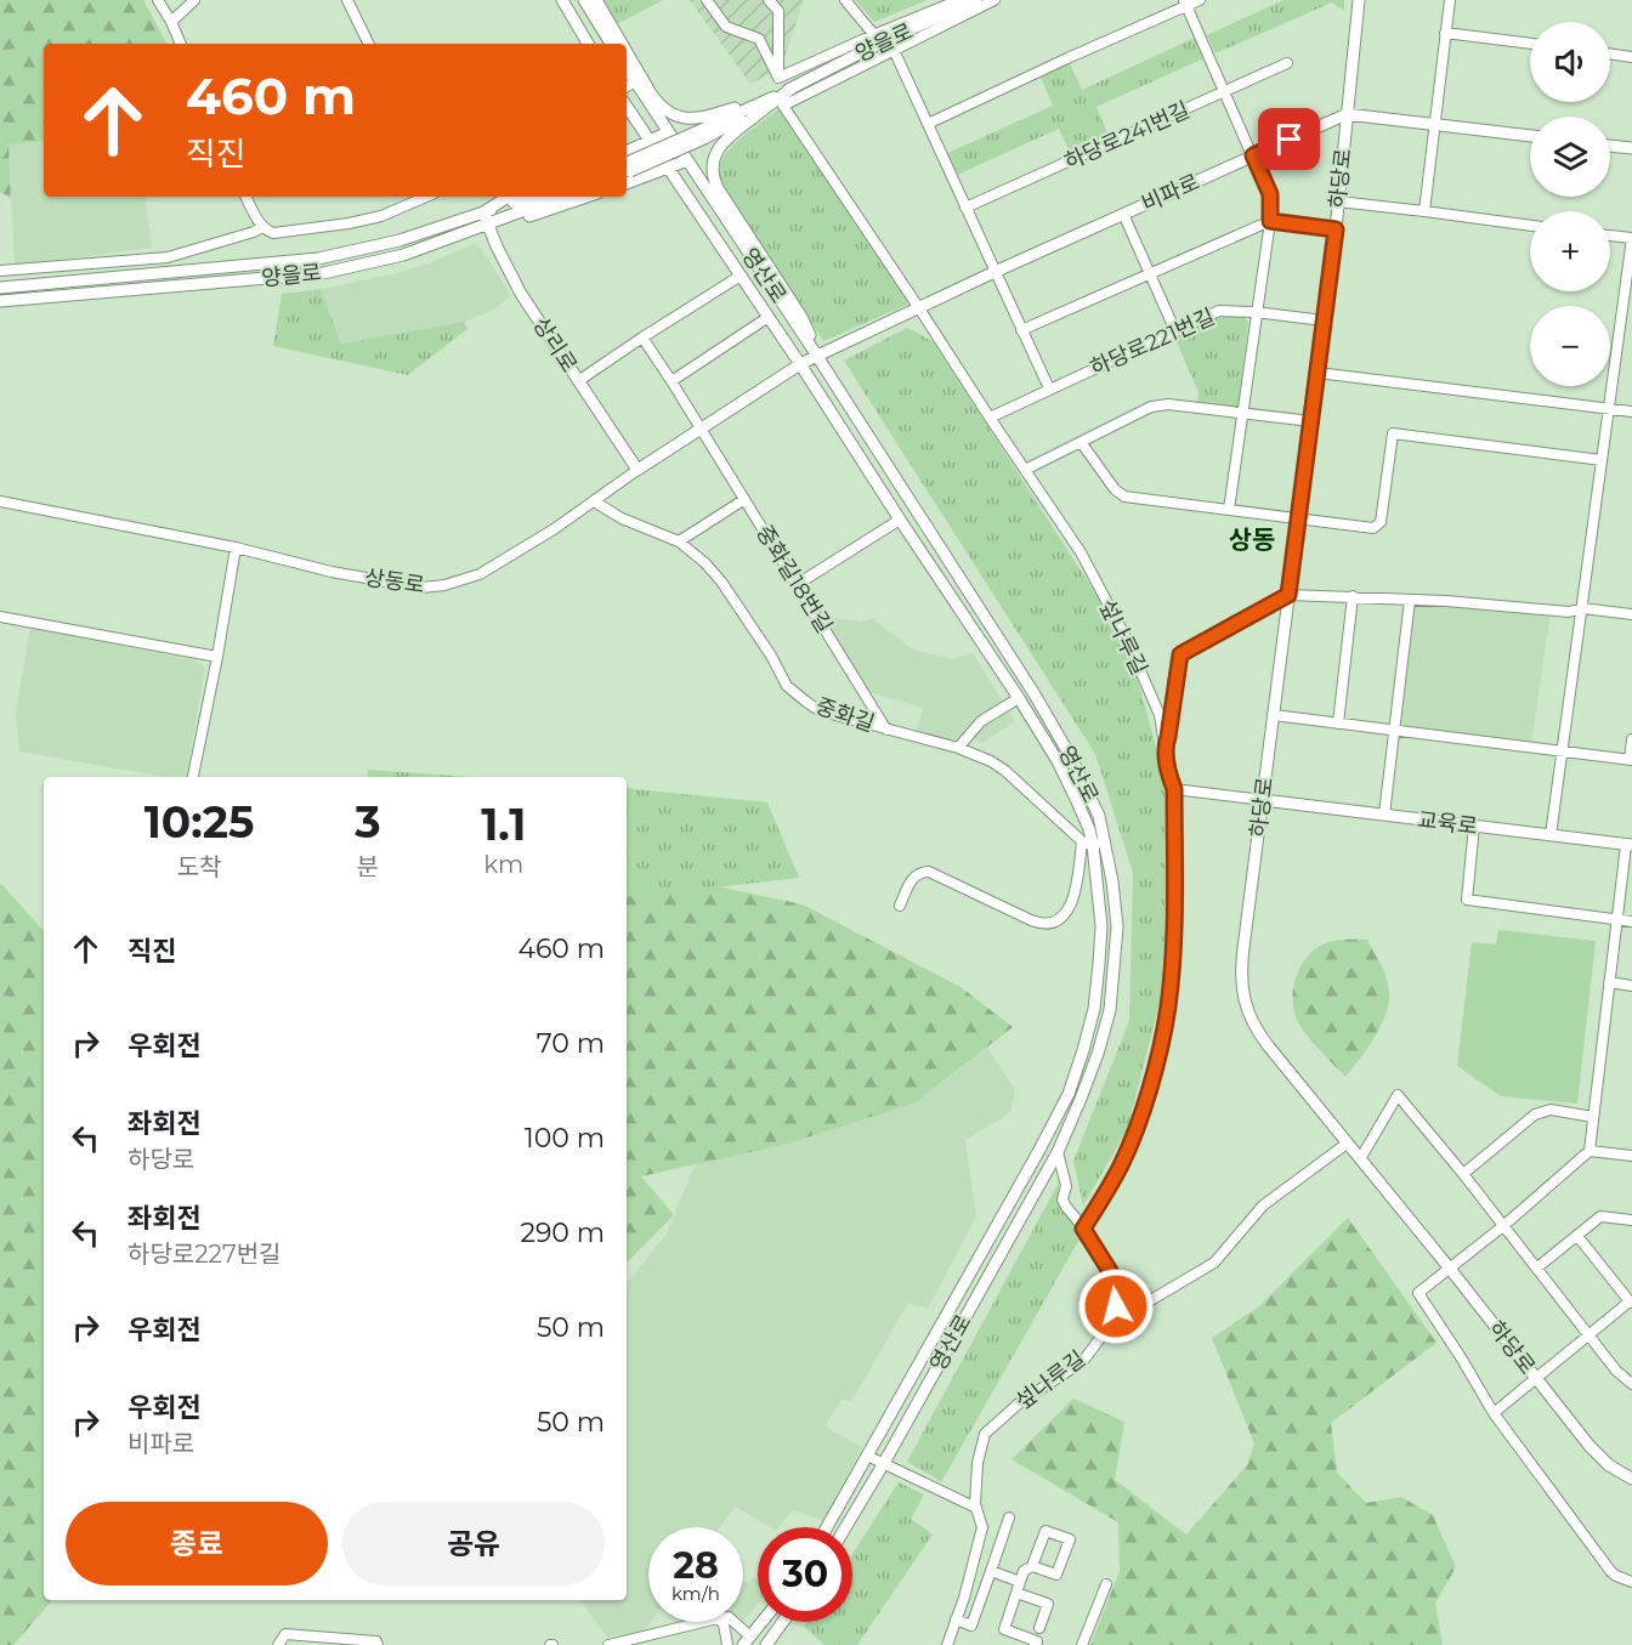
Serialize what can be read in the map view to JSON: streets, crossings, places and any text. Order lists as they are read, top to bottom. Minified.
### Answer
{"streets":{"street":["양을로","하당로241번길","하당로","비파로","영산로","하당로221번길","상리로","중화길18번길","상동로","섶나루길","중화길","교육로"]},"crossings":[["양을로","상리로"],["하당로","비파로"],["하당로","하당로221번길"],["하당로","교육로"],["비파로","영산로"],["비파로","상동로"],["비파로","섶나루길"],["영산로","상동로"],["영산로","중화길"],["하당로221번길","섶나루길"],["상리로","상동로"],["중화길18번길","상동로"],["중화길18번길","중화길"],["상동로","중화길"]],"districts":["상동"],"page":{"map_buttons":["+","−"],"turn":["460 m","직진"],"eta":["10:25","도착","3","분","1.1","km"],"list":[{"name":"직진","value":"460 m"},{"name":"우회전","value":"70 m"},{"name":"좌회전","note":"하당로","value":"100 m"},{"name":"좌회전","note":"하당로227번길","value":"290 m"},{"name":"우회전","value":"50 m"},{"name":"우회전","note":"비파로","value":"50 m"}],"buttons":["종료","공유"],"speed":"28 km/h","limit":"30"}}
